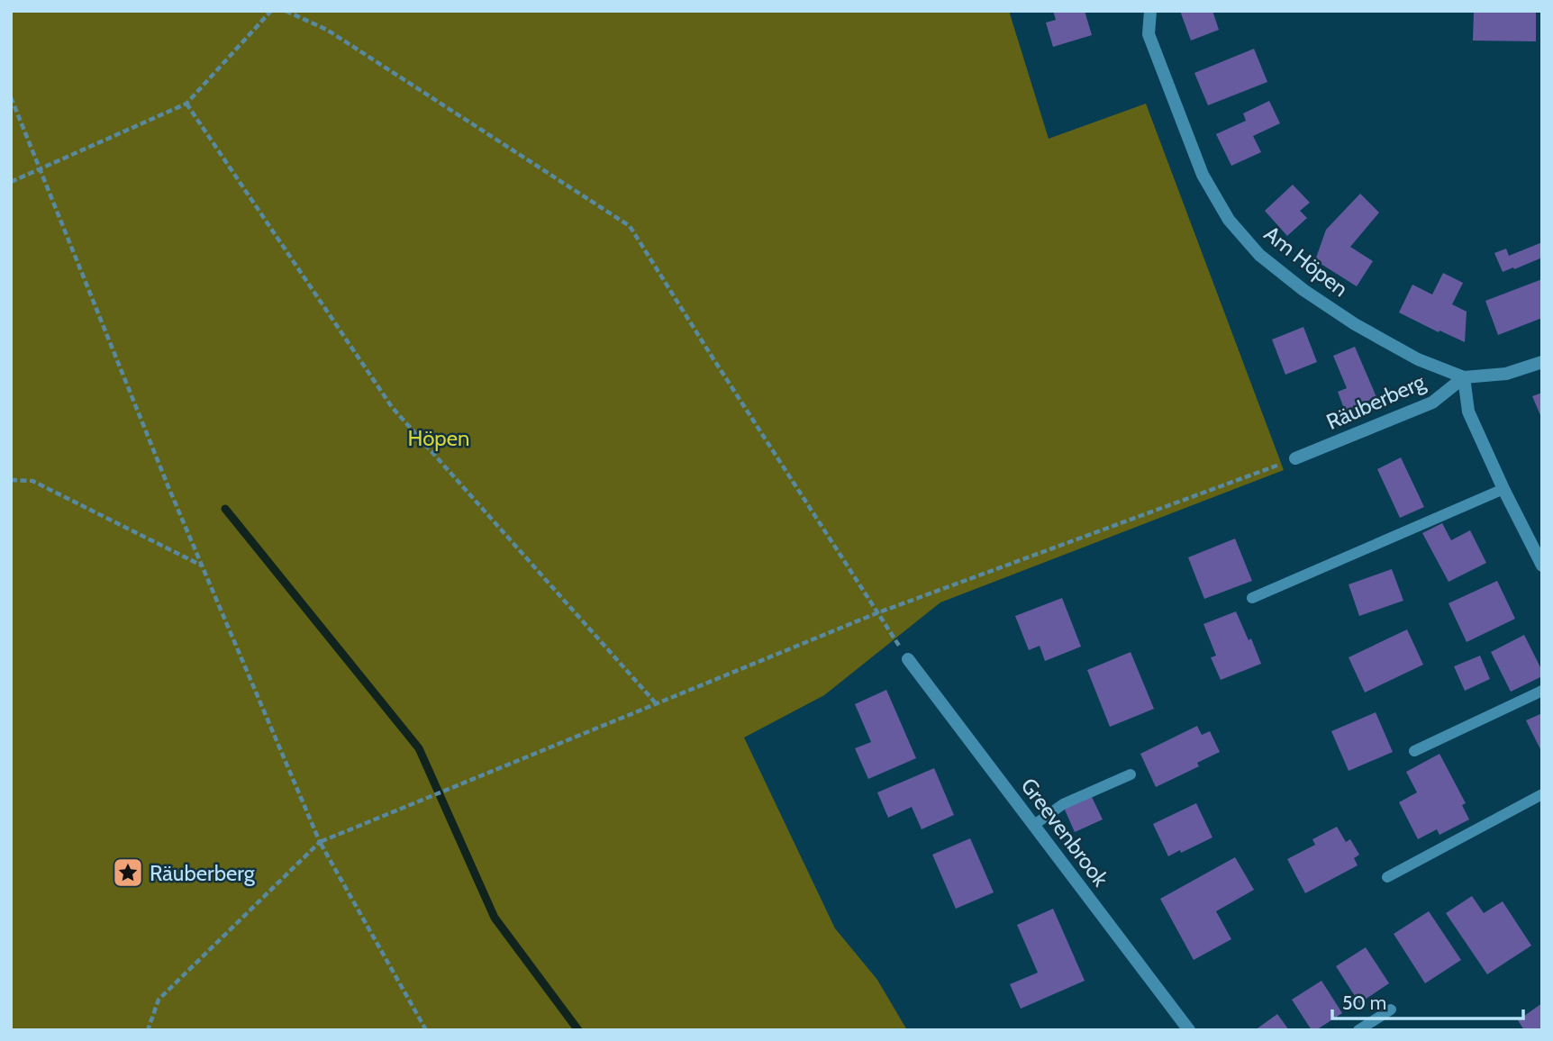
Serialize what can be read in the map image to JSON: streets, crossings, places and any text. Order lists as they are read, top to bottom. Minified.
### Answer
{"streets":{"street":["Am Höpen","Räuberberg","Greevenbrook"]},"crossings":[["Am Höpen","Räuberberg"]],"parks":["Höpen"],"places":{"place":["Räuberberg"]},"scale_bar":"50 m"}
